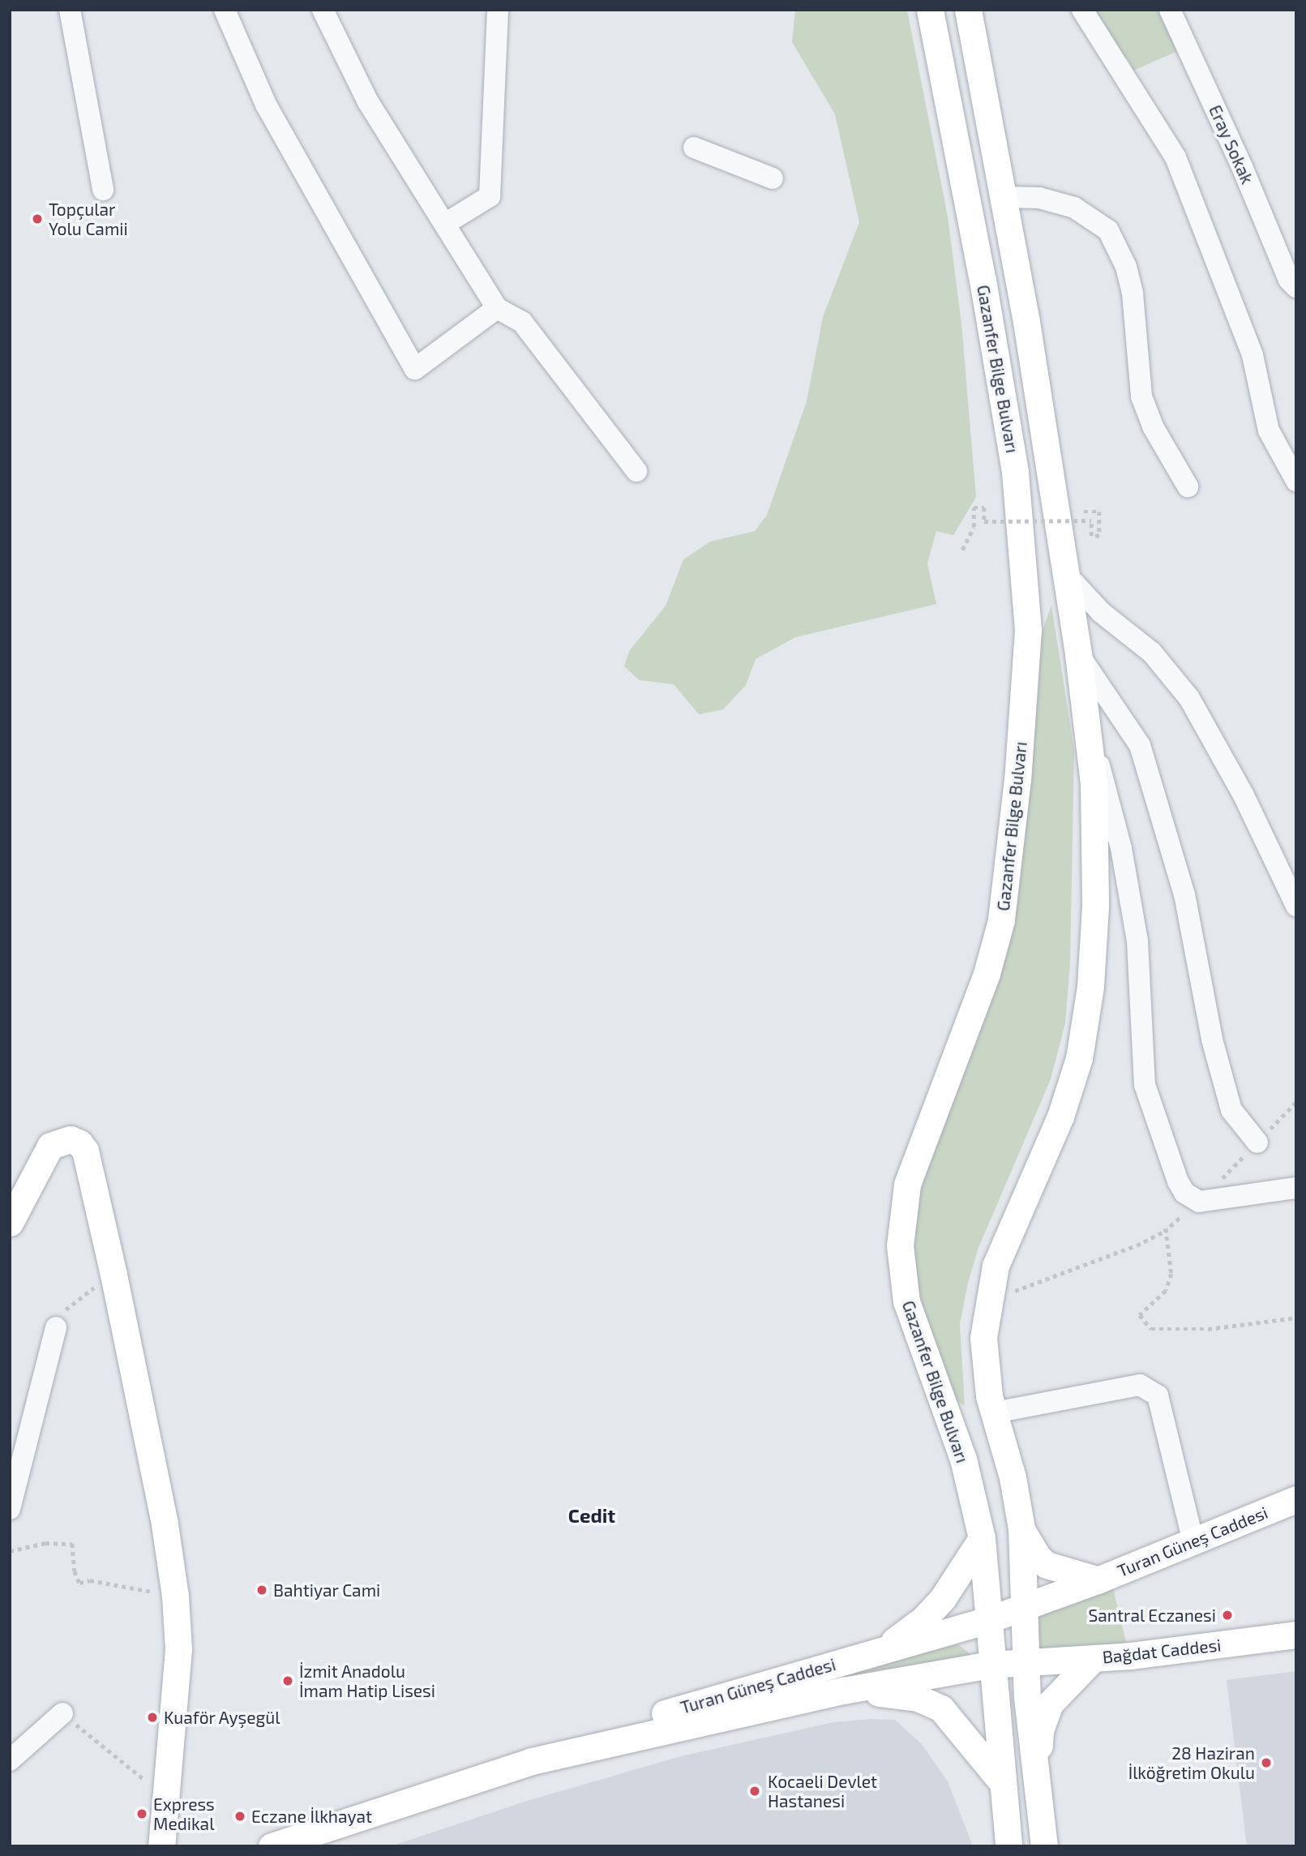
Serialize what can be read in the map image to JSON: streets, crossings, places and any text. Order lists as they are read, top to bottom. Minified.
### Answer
{"streets":{"main road":["Gazanfer Bilge Bulvarı","Turan Güneş Caddesi","Bağdat Caddesi"],"street":["Eray Sokak"]},"crossings":[["Gazanfer Bilge Bulvarı","Turan Güneş Caddesi"],["Gazanfer Bilge Bulvarı","Bağdat Caddesi"],["Turan Güneş Caddesi","Bağdat Caddesi"]],"districts":["Cedit"],"places":["Topçular Yolu Camii","Bahtiyar Cami","Santral Eczanesi","İzmit Anadolu İmam Hatip Lisesi","Kuaför Ayşegül","28 Haziran İlköğretim Okulu","Kocaeli Devlet Hastanesi","Express Medikal","Eczane İlkhayat"]}
